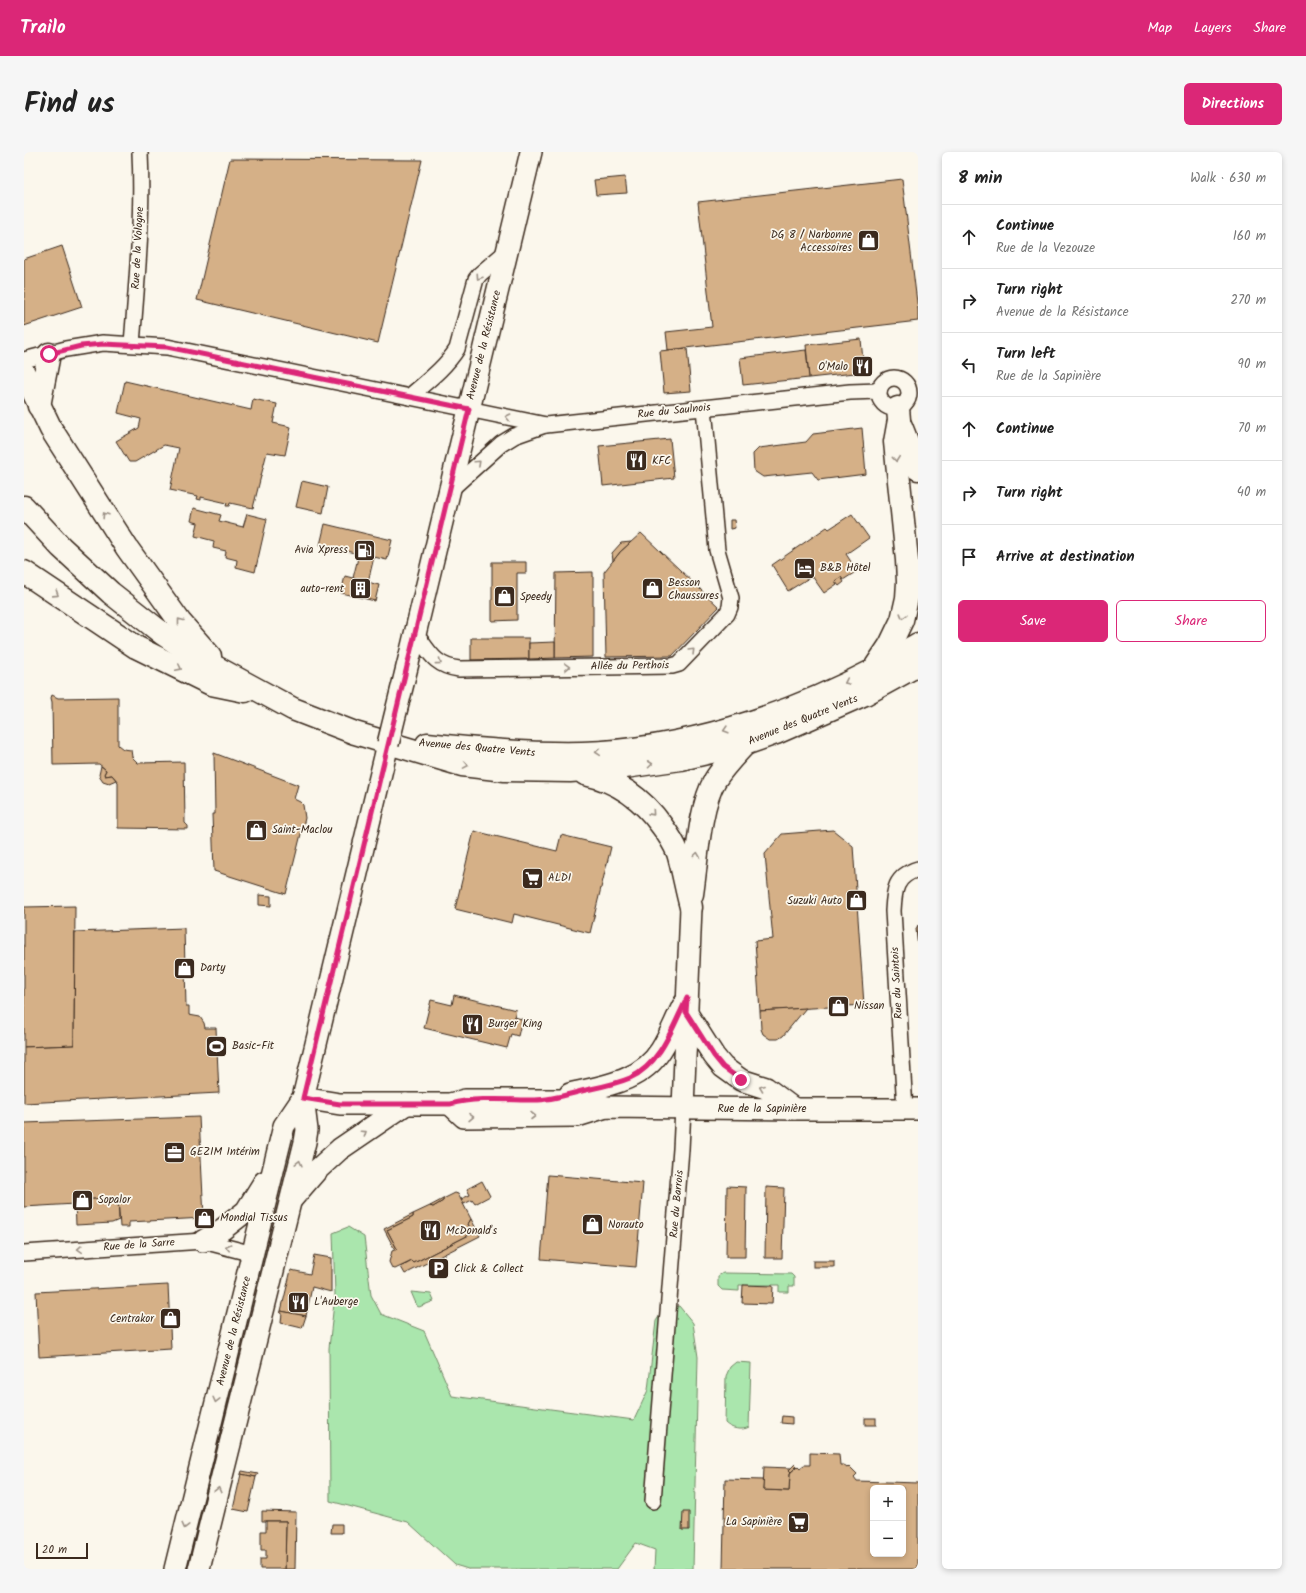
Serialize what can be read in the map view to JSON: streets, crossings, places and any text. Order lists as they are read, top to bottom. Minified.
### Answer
{"streets":{"main road":["Avenue de la Résistance","Avenue des Quatre Vents","Rue de la Sapinière","Rue du Barrois"],"street":["Rue de la Vologne","Rue du Saulnois","Allée du Perthois","Rue du Saintois","Rue de la Sarre"]},"crossings":[["Rue de la Vologne","Rue du Saulnois"],["Avenue de la Résistance","Rue du Saulnois"],["Avenue de la Résistance","Allée du Perthois"],["Avenue de la Résistance","Rue de la Sapinière"],["Avenue de la Résistance","Rue de la Sarre"],["Rue du Saulnois","Allée du Perthois"],["Rue du Saintois","Rue de la Sapinière"],["Rue de la Sapinière","Rue du Barrois"]],"one_way":["Rue de la Sarre"],"places":{"shop":["DG 8 / Narbonne Accessoires","Besson Chaussures","Speedy","Saint-Maclou","Suzuki Auto","Darty","Nissan","Sopalor","Mondial Tissus","Norauto","Centrakor"],"restaurant":["O'Malo","KFC","Burger King","McDonald's","L'Auberge"],"fuel station":["Avia Xpress"],"hotel":["B&B Hôtel"],"building":["auto-rent"],"supermarket":["ALDI","La Sapinière"],"sports":["Basic-Fit"],"office":["GEZIM Intérim"],"parking":["Click & Collect"]},"scale_bar":"20 m","page":{"header":"Trailo","nav":["Map","Layers","Share"],"title":"Find us","buttons":["Directions",["Save","Share"]],"heading":["8 min","Walk · 630 m"],"list":[["Continue","Rue de la Vezouze","160 m"],["Turn right","Avenue de la Résistance","270 m"],["Turn left","Rue de la Sapinière","90 m"],["Continue","70 m"],["Turn right","40 m"],"Arrive at destination"],"map_buttons":["+","−"],"scale":"20 m"}}
